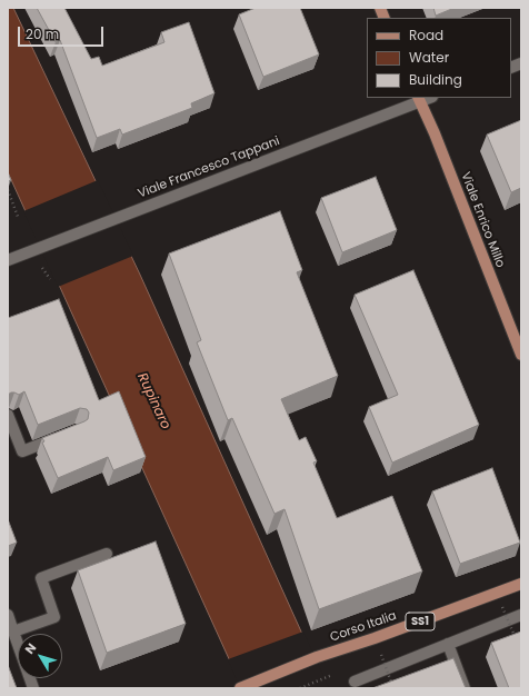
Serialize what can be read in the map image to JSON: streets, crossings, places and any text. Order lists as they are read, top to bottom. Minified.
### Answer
{"streets":{"main road":["Viale Francesco Tappani","Viale Enrico Millo","SS1","Corso Italia"]},"crossings":[["Viale Francesco Tappani","Viale Enrico Millo"]],"water":["Rupinaro"],"legend":["Road","Water","Building"],"scale_bar":"20 m","north":"top left"}
